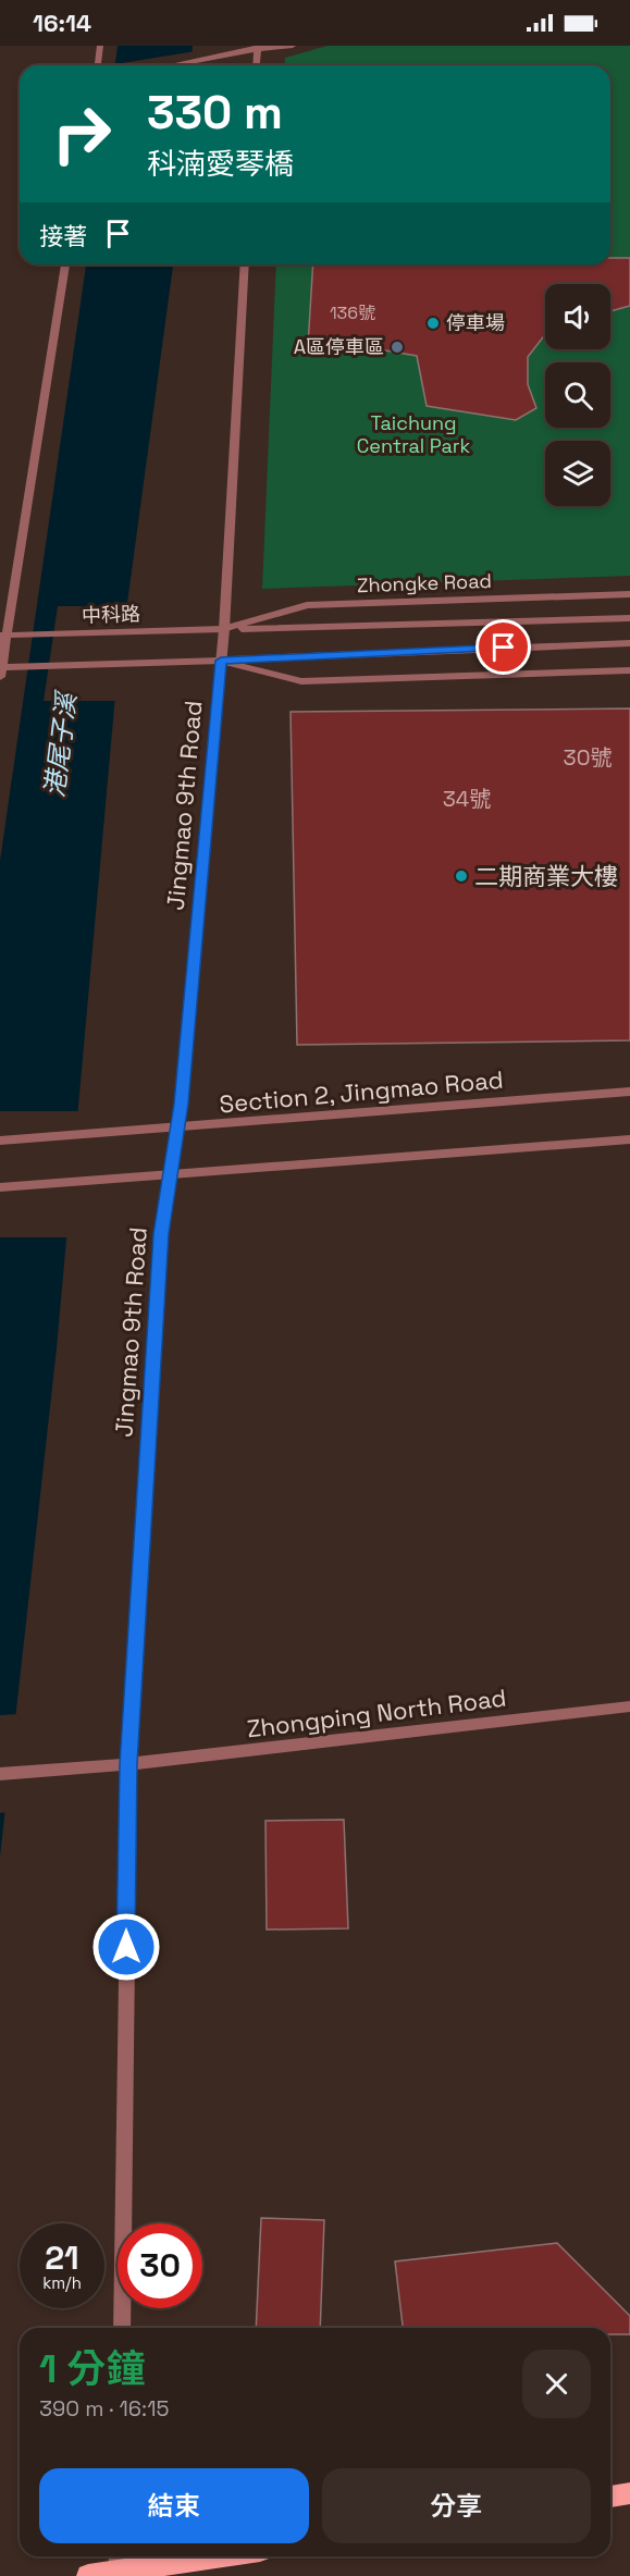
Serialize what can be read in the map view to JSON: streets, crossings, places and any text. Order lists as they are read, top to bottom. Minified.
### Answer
{"streets":{"street":["Zhongke Road","中科路","Jingmao 9th Road","Section 2, Jingmao Road","Zhongping North Road"]},"crossings":[["Zhongke Road","中科路"],["Zhongke Road","Jingmao 9th Road"],["中科路","Jingmao 9th Road"],["Jingmao 9th Road","Section 2, Jingmao Road"],["Jingmao 9th Road","Zhongping North Road"]],"water":["港尾子溪"],"parks":["Taichung Central Park"],"places":["停車場","A區停車區","二期商業大樓"],"house_numbers":["136號","30號","34號"],"page":{"status":"16:14","turn":["330 m","科湳愛琴橋"],"then":"接著","speed":"21 km/h","limit":"30","heading":["1 分鐘","390 m · 16:15"],"buttons":["結束","分享"]}}
